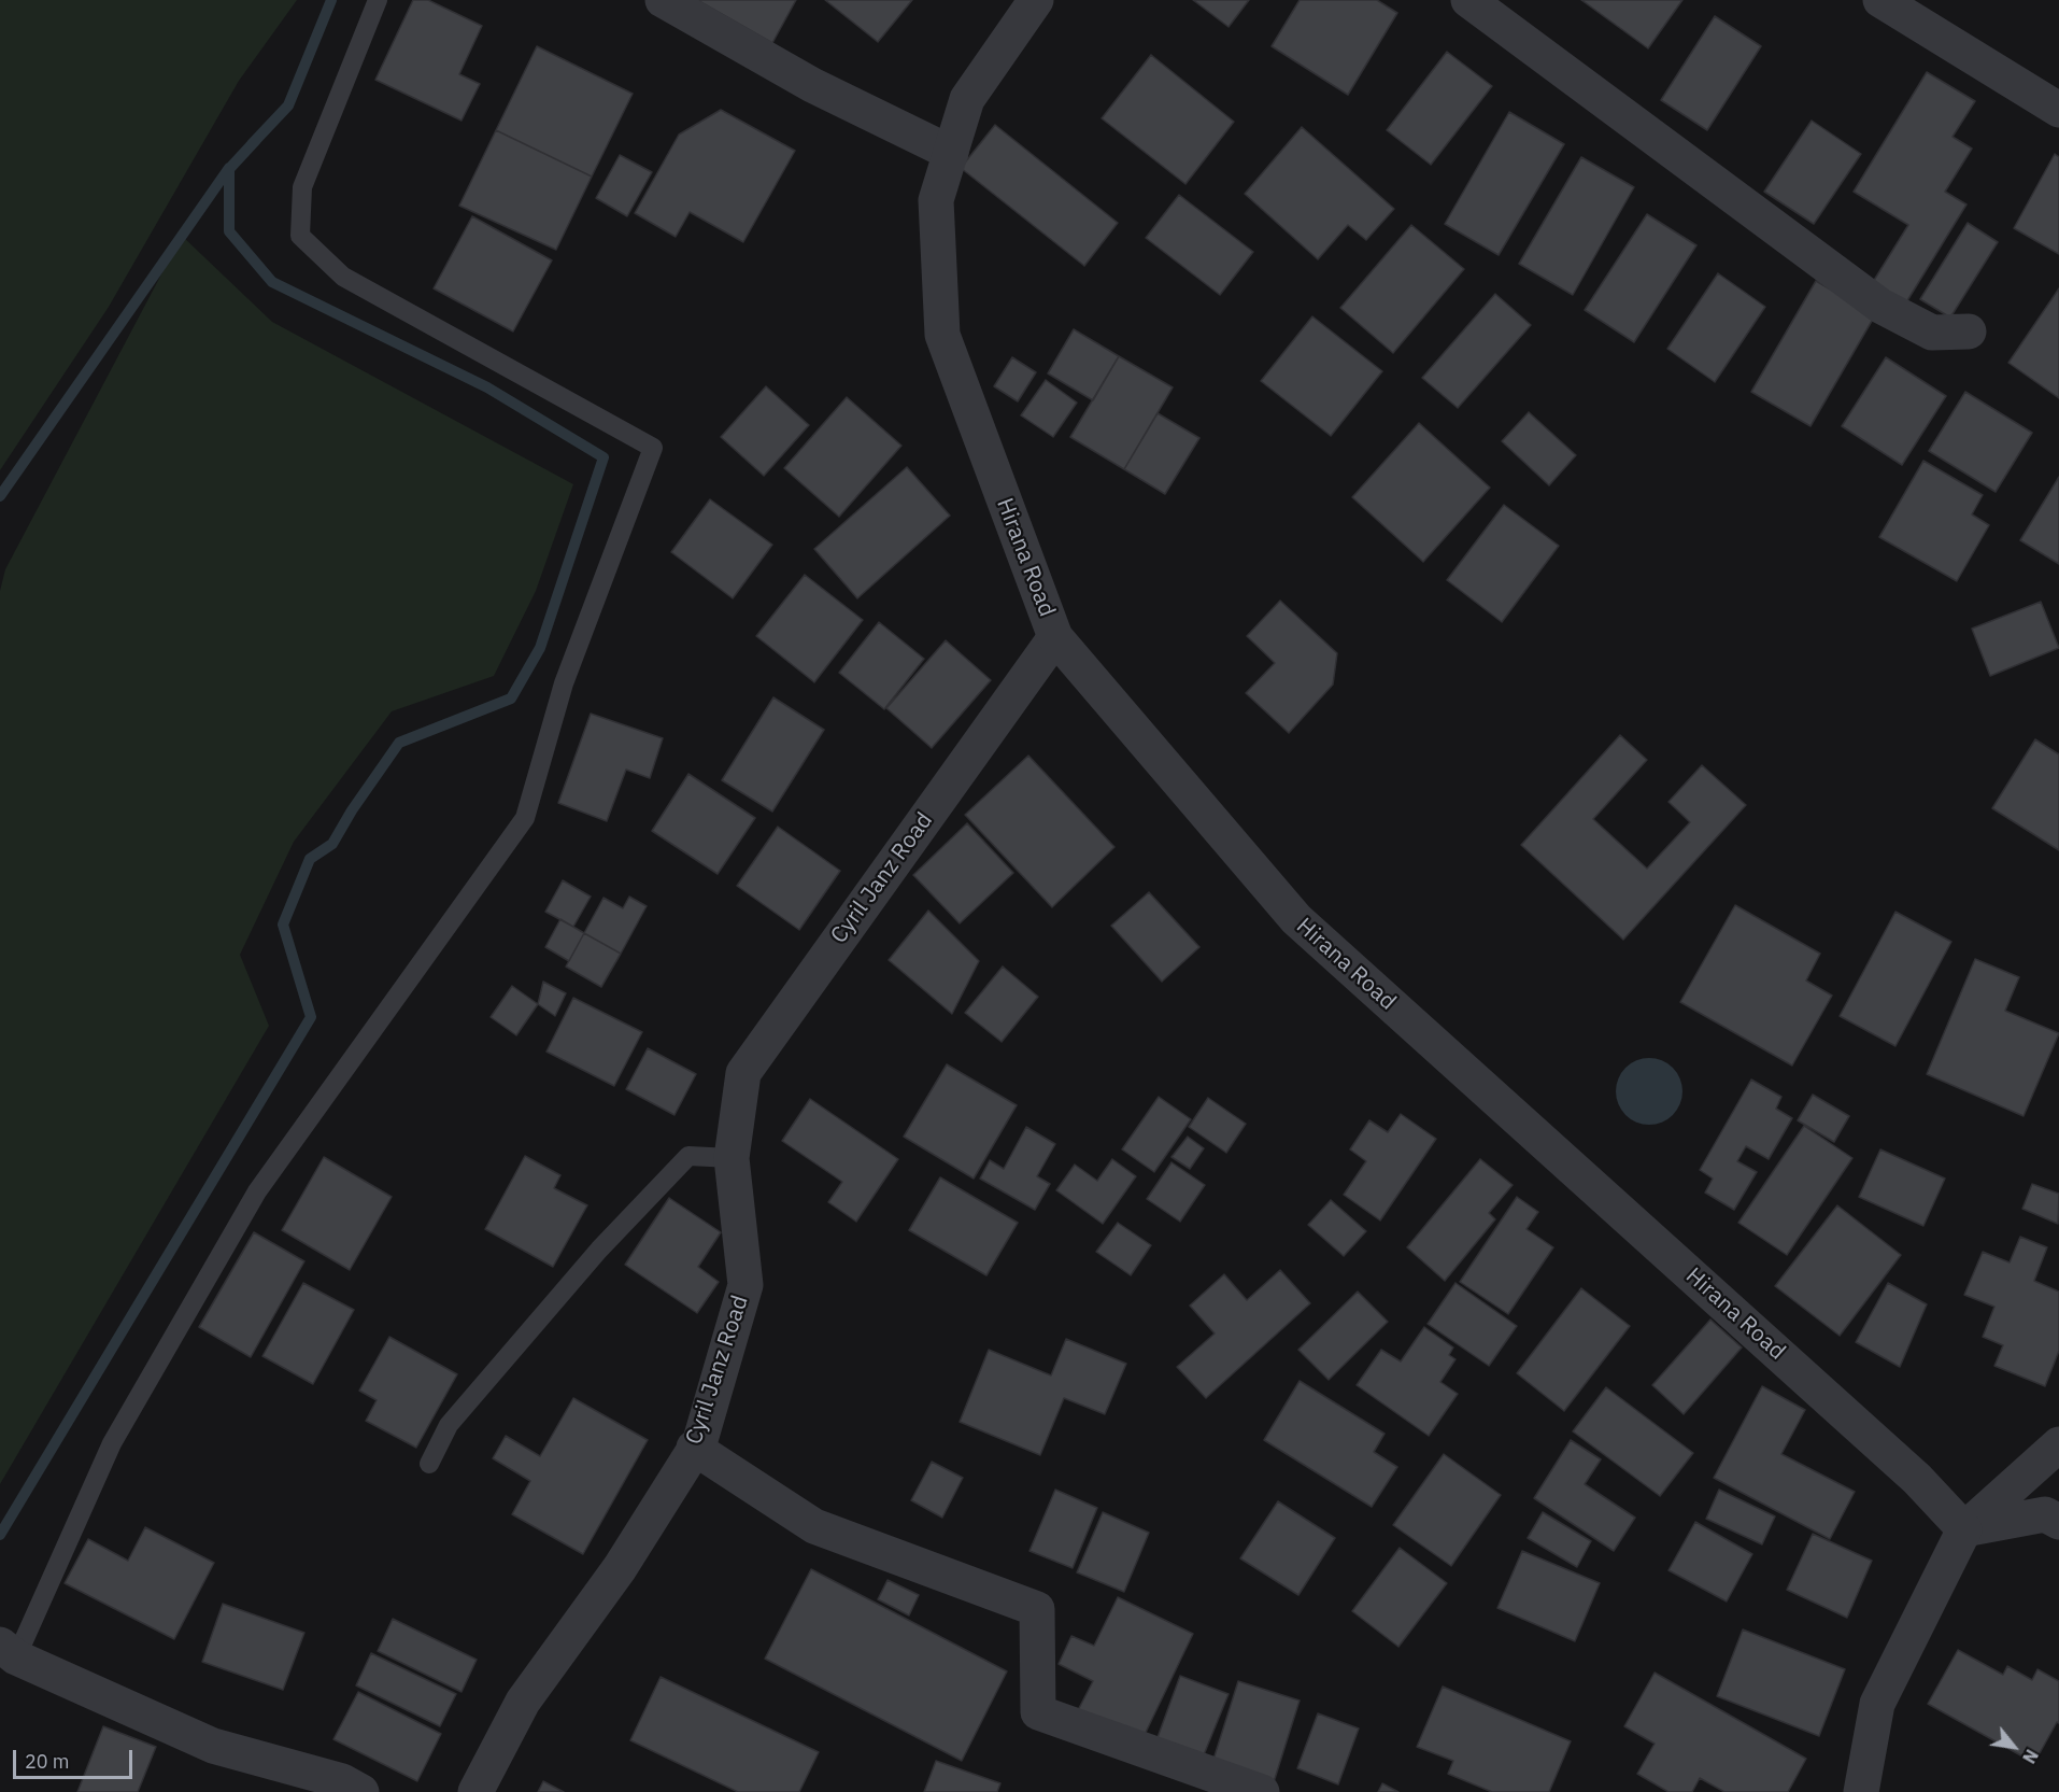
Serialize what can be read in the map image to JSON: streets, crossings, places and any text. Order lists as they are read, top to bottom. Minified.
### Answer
{"streets":{"street":["Hirana Road","Cyril Janz Road"]},"crossings":[["Hirana Road","Cyril Janz Road"]],"scale_bar":"20 m","north":"bottom right"}
